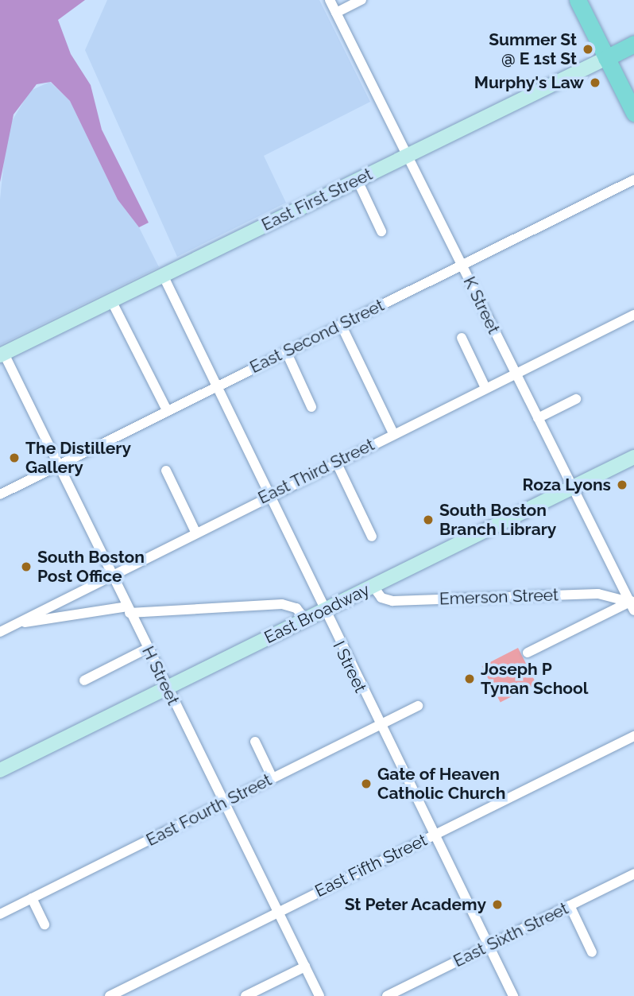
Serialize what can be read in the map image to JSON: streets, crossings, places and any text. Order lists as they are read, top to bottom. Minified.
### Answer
{"streets":{"main road":["East First Street","East Broadway"],"street":["K Street","East Second Street","East Third Street","Emerson Street","I Street","H Street","East Fourth Street","East Fifth Street","East Sixth Street"]},"crossings":[["East First Street","K Street"],["East First Street","I Street"],["East First Street","H Street"],["K Street","East Second Street"],["K Street","East Third Street"],["K Street","Emerson Street"],["K Street","East Broadway"],["East Second Street","I Street"],["East Second Street","H Street"],["East Third Street","I Street"],["East Third Street","H Street"],["Emerson Street","East Broadway"],["East Broadway","I Street"],["East Broadway","H Street"],["I Street","East Fourth Street"],["I Street","East Fifth Street"],["I Street","East Sixth Street"],["H Street","East Fourth Street"],["H Street","East Fifth Street"]],"places":["Summer St @ E 1st St","Murphy's Law","The Distillery Gallery","Roza Lyons","South Boston Branch Library","South Boston Post Office","Joseph P Tynan School","Gate of Heaven Catholic Church","St Peter Academy"]}
